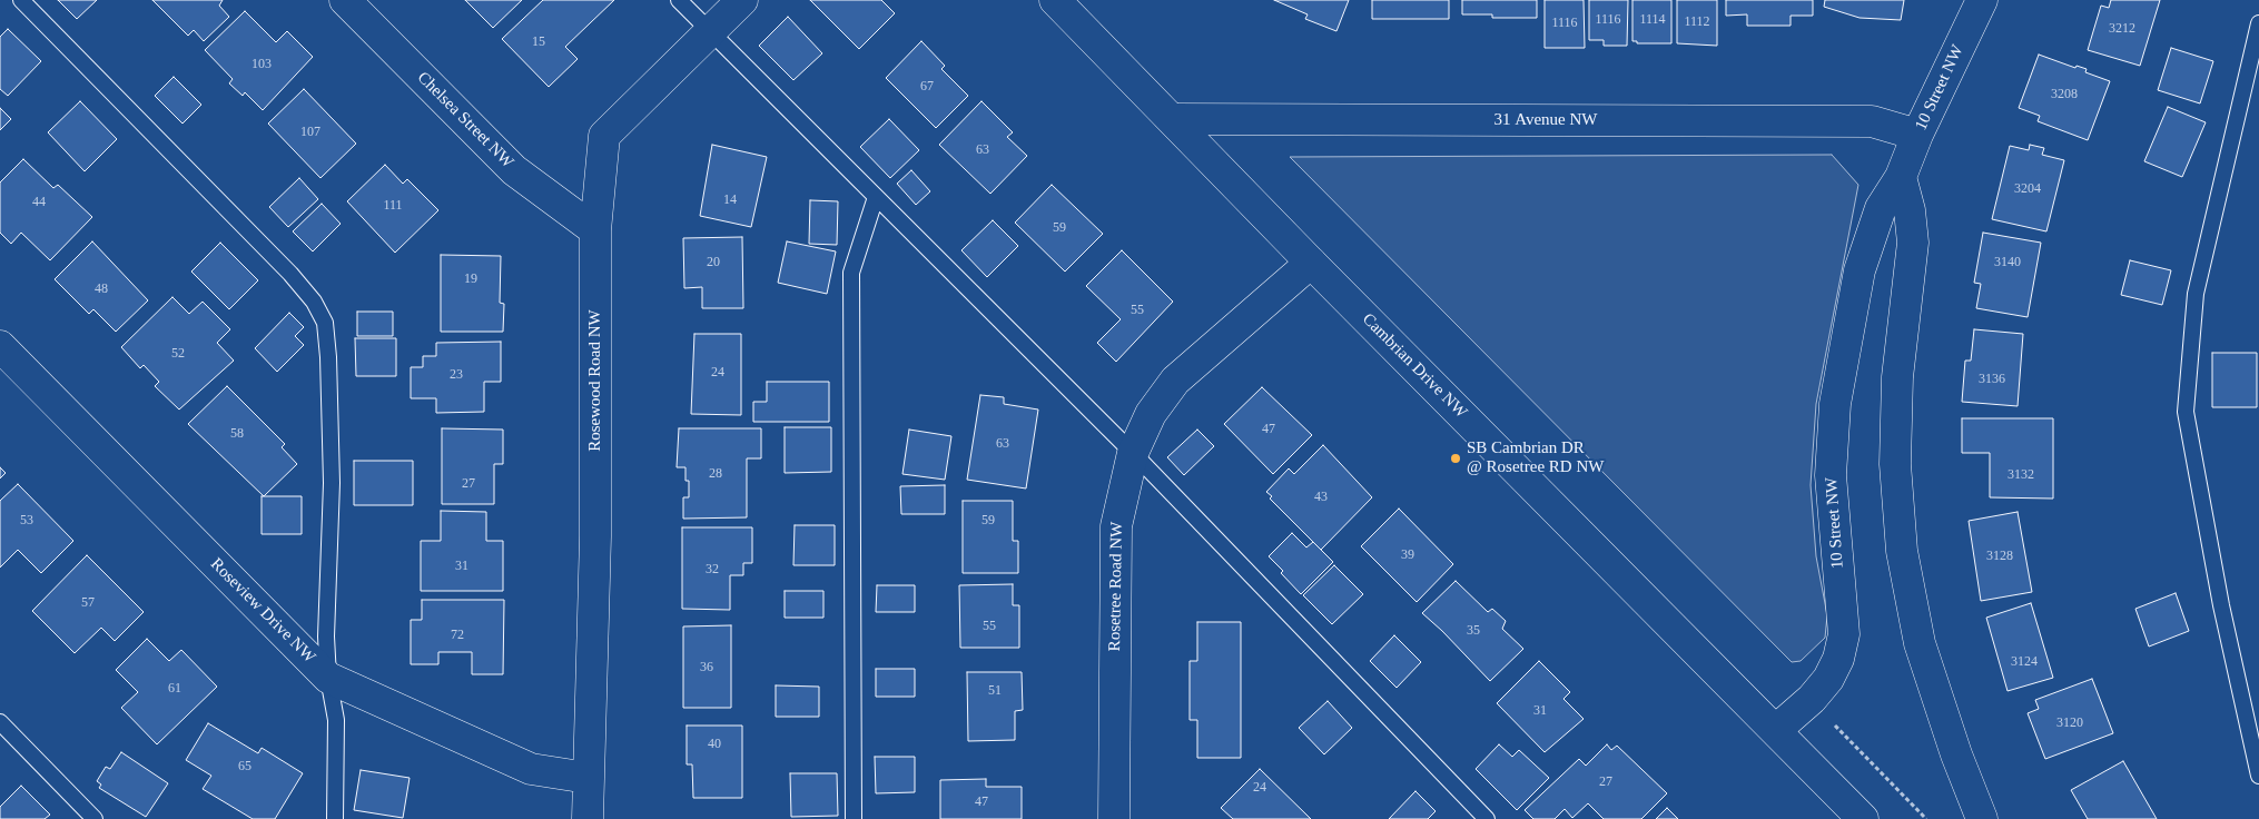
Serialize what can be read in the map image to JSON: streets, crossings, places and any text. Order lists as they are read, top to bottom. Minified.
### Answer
{"streets":{"street":["10 Street NW","Chelsea Street NW","31 Avenue NW","Cambrian Drive NW","Rosewood Road NW","Rosetree Road NW","Roseview Drive NW"]},"crossings":[["10 Street NW","31 Avenue NW"],["10 Street NW","Cambrian Drive NW"],["Chelsea Street NW","Rosewood Road NW"],["31 Avenue NW","Cambrian Drive NW"],["Cambrian Drive NW","Rosetree Road NW"],["Rosewood Road NW","Roseview Drive NW"]],"places":["SB Cambrian DR @ Rosetree RD NW"],"house_numbers":["1116","1114","1112","1116","3212","15","103","67","3208","107","63","3204","14","44","111","59","20","3140","19","48","55","52","24","23","3136","47","58","63","28","3132","27","43","53","59","39","3128","31","32","57","55","35","72","3124","36","61","51","31","3120","40","65","27","24","47"]}
